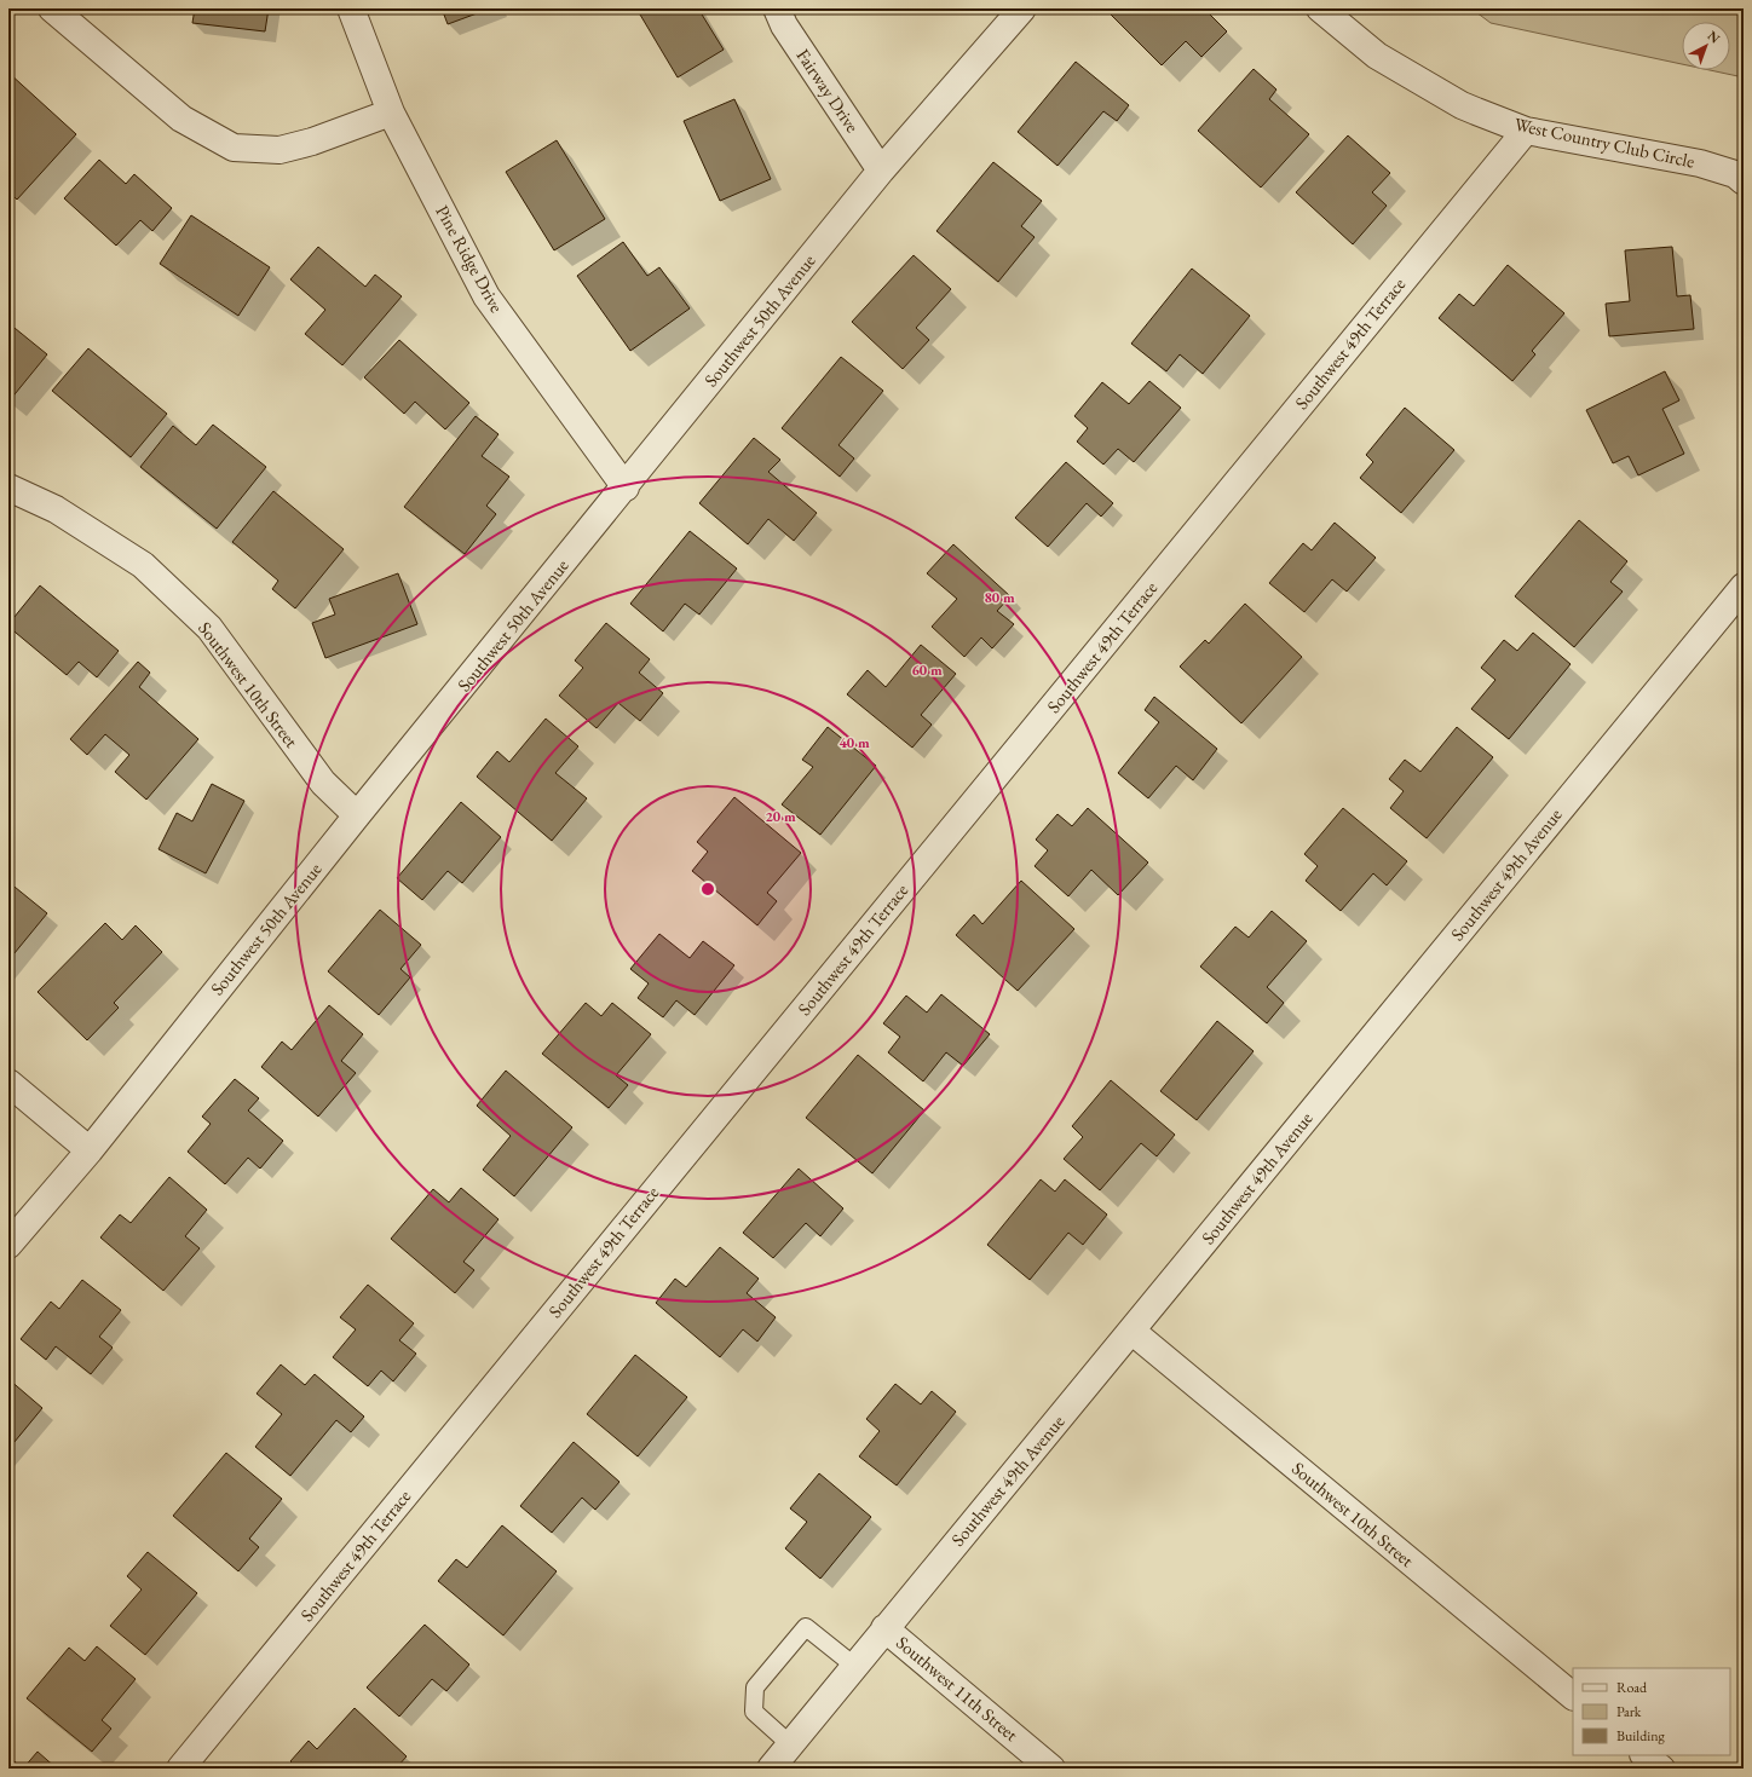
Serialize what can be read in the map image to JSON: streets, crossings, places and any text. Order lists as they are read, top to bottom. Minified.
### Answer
{"streets":{"street":["Fairway Drive","West Country Club Circle","Pine Ridge Drive","Southwest 50th Avenue","Southwest 49th Terrace","Southwest 10th Street","Southwest 49th Avenue","Southwest 11th Street"]},"crossings":[["Fairway Drive","Southwest 50th Avenue"],["West Country Club Circle","Southwest 49th Terrace"],["Pine Ridge Drive","Southwest 50th Avenue"],["Southwest 50th Avenue","Southwest 10th Street"],["Southwest 10th Street","Southwest 49th Avenue"],["Southwest 49th Avenue","Southwest 11th Street"]],"legend":["Road","Park","Building"],"north":"top right","rings":["80 m","60 m","40 m","20 m"]}
